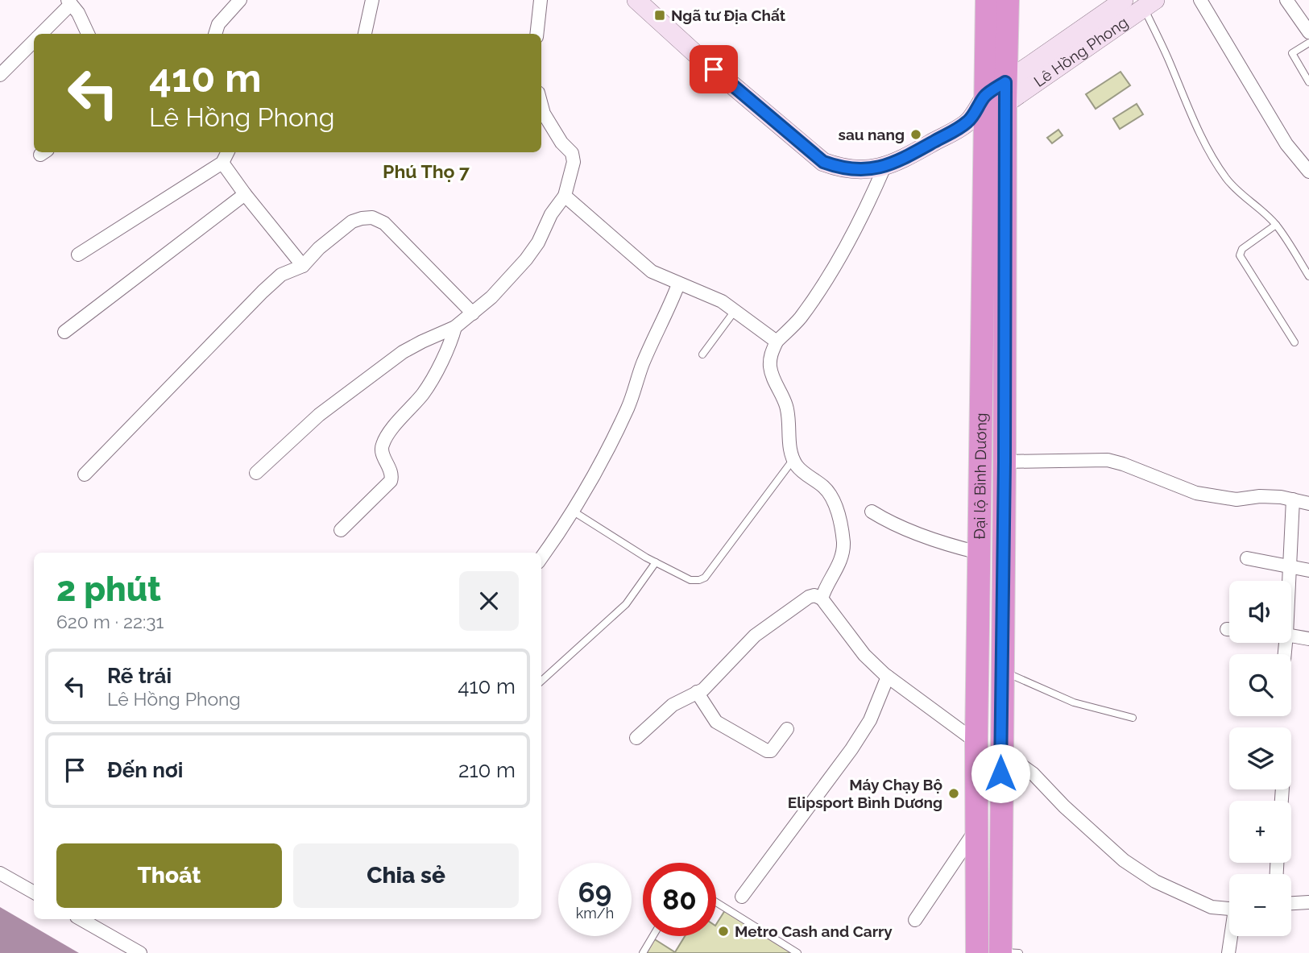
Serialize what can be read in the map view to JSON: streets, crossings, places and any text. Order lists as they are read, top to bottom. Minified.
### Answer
{"streets":{"highway":["Đại lộ Bình Dương"],"street":["Lê Hồng Phong"]},"crossings":[["Lê Hồng Phong","Đại lộ Bình Dương"]],"districts":["Phú Thọ 7"],"places":{"transit":["Ngã tư Địa Chất"],"other":["sau nang","Máy Chạy Bộ Elipsport Bình Dương","Metro Cash and Carry"]},"page":{"turn":["410 m","Lê Hồng Phong"],"heading":["2 phút","620 m · 22:31"],"map_buttons":["+","−"],"list":[{"name":"Rẽ trái","note":"Lê Hồng Phong","value":"410 m"},{"name":"Đến nơi","value":"210 m"}],"buttons":["Thoát","Chia sẻ"],"speed":"69 km/h","limit":"80"}}
